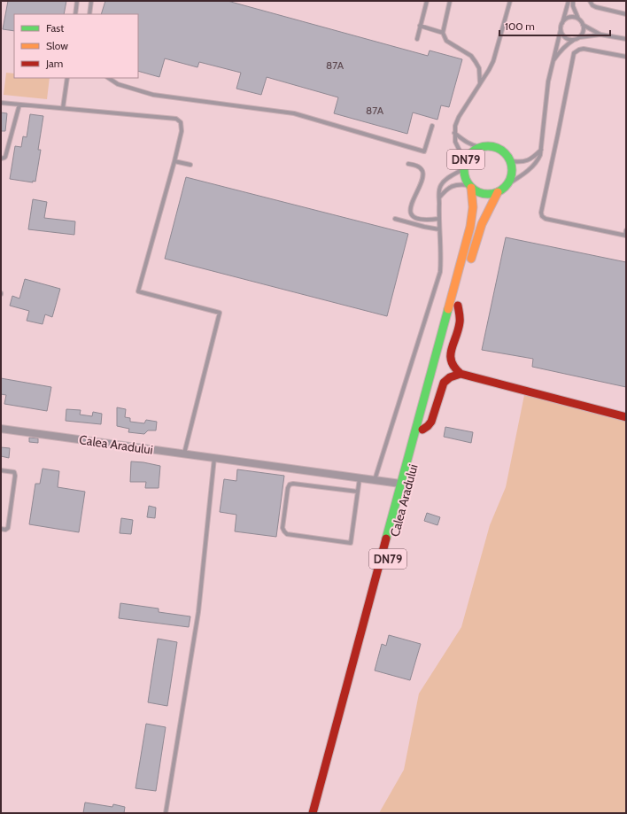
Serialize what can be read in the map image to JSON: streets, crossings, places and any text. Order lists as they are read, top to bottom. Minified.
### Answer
{"streets":{"main road":["DN79","Calea Aradului"]},"crossings":[["DN79","Calea Aradului"]],"house_numbers":["87A","87A"],"legend":["Fast","Slow","Jam"],"scale_bar":"100 m"}
